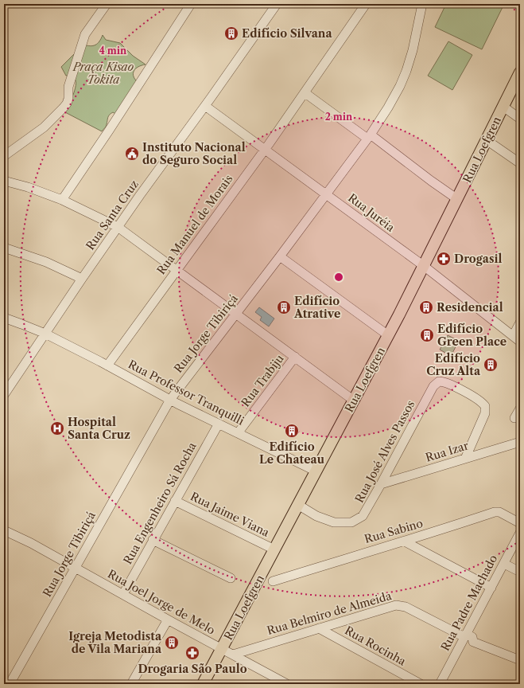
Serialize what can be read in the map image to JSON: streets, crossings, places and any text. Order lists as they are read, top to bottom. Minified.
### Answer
{"streets":{"main road":["Rua Loefgren"],"street":["Rua Juréia","Rua Santa Cruz","Rua Manuel de Morais","Rua Jorge Tibiriçá","Rua Trabiju","Rua Professor Tranquilli","Rua José Alves Passos","Rua Izar","Rua Engenheiro Sá Rocha","Rua Jaime Viana","Rua Sabino","Rua Joel Jorge de Melo","Rua Padre Machado","Rua Belmiro de Almeida","Rua Rocinha"]},"crossings":[["Rua Loefgren","Rua Juréia"],["Rua Loefgren","Rua Professor Tranquilli"],["Rua Loefgren","Rua José Alves Passos"],["Rua Loefgren","Rua Jaime Viana"],["Rua Loefgren","Rua Joel Jorge de Melo"],["Rua Juréia","Rua Santa Cruz"],["Rua Juréia","Rua Manuel de Morais"],["Rua Juréia","Rua Jorge Tibiriçá"],["Rua Santa Cruz","Rua Professor Tranquilli"],["Rua Manuel de Morais","Rua Professor Tranquilli"],["Rua Jorge Tibiriçá","Rua Professor Tranquilli"],["Rua Jorge Tibiriçá","Rua Joel Jorge de Melo"],["Rua Trabiju","Rua Professor Tranquilli"],["Rua Professor Tranquilli","Rua Engenheiro Sá Rocha"],["Rua José Alves Passos","Rua Izar"],["Rua Engenheiro Sá Rocha","Rua Jaime Viana"],["Rua Engenheiro Sá Rocha","Rua Joel Jorge de Melo"],["Rua Joel Jorge de Melo","Rua Belmiro de Almeida"],["Rua Padre Machado","Rua Belmiro de Almeida"],["Rua Belmiro de Almeida","Rua Rocinha"]],"parks":["Praça Kisao Tokita"],"places":{"building":["Edifício Silvana","Edifício Atrative","Residencial","Edifício Green Place","Edifício Cruz Alta","Edifício Le Chateau","Igreja Metodista de Vila Mariana"],"public building":["Instituto Nacional do Seguro Social"],"pharmacy":["Drogasil","Drogaria São Paulo"],"hospital":["Hospital Santa Cruz"]},"rings":["4 min","2 min"]}
